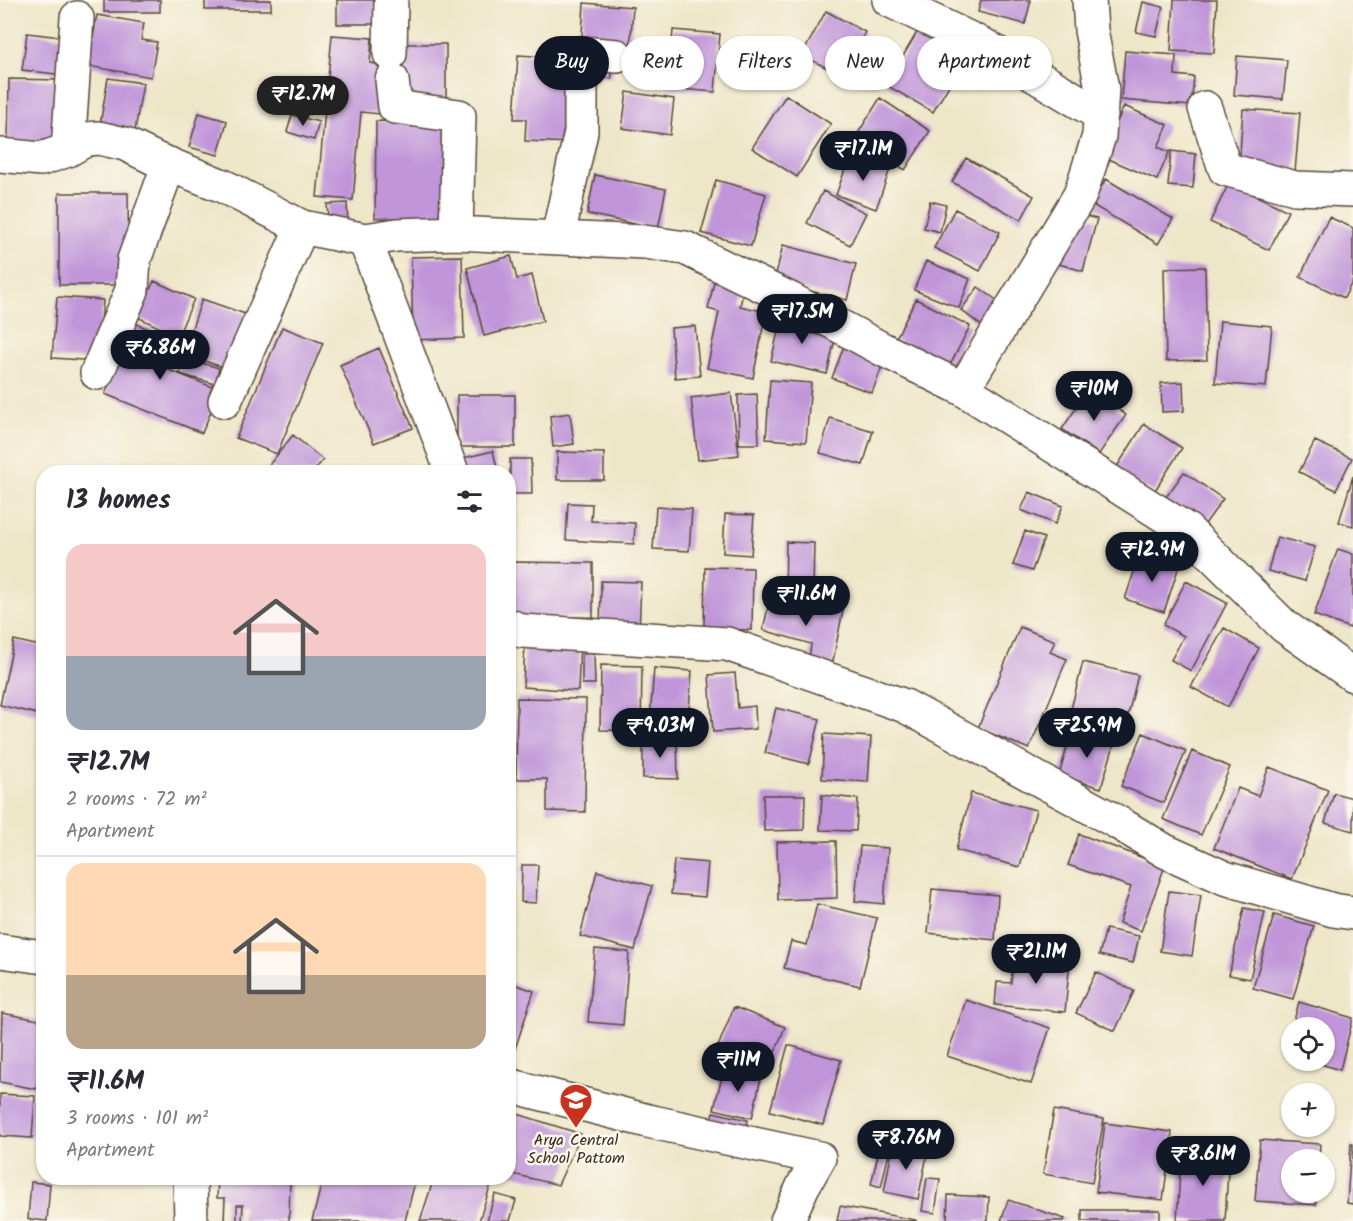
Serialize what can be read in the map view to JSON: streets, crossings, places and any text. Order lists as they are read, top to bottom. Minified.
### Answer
{"places":{"school or university":["Arya Central School Pattom"]},"page":{"chip":["Buy","Rent","Filters","New","Apartment"],"price":["₹12.7M","₹17.1M","₹17.5M","₹6.86M","₹10M","₹12.9M","₹11.6M","₹9.03M","₹25.9M","₹21.1M","₹11M","₹8.76M","₹8.61M"],"heading":"13 homes","list":[{"name":"₹12.7M","note":"2 rooms · 72 m² · Apartment"},{"name":"₹11.6M","note":"3 rooms · 101 m² · Apartment"}],"map_buttons":["+","−"]}}
